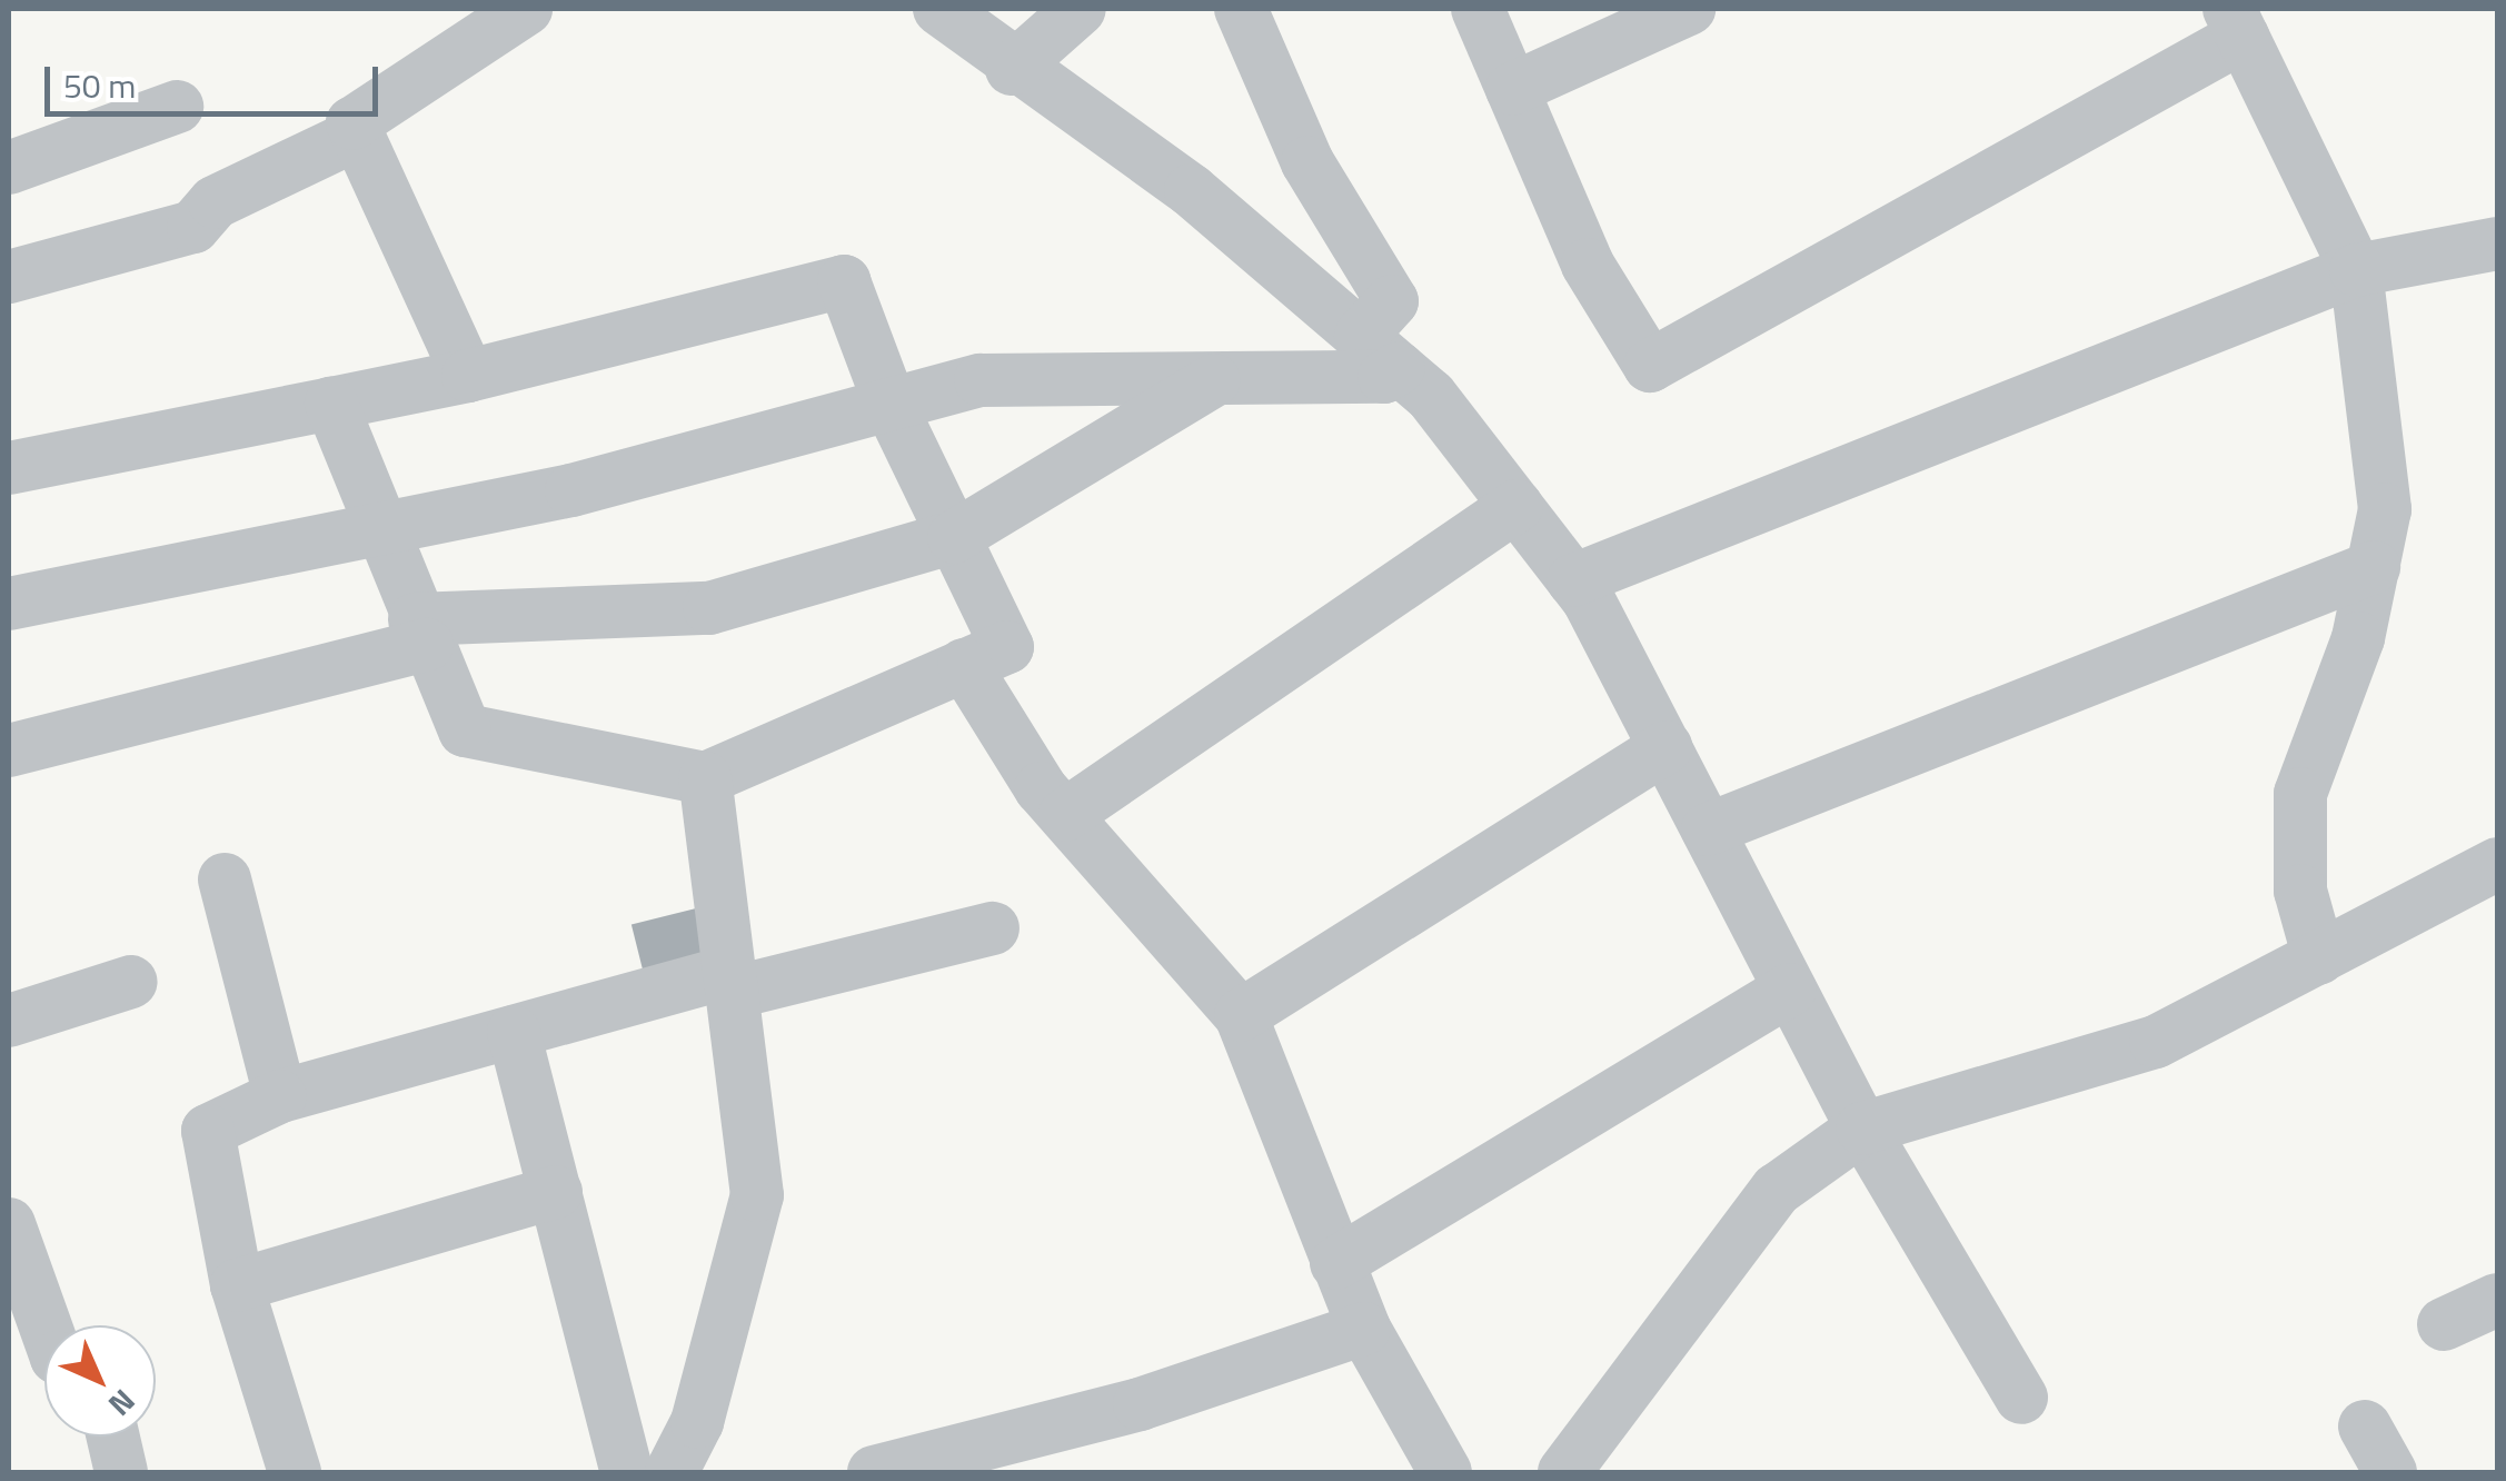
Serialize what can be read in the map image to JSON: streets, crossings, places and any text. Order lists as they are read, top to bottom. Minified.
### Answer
{"scale_bar":"50 m","north":"bottom right"}
